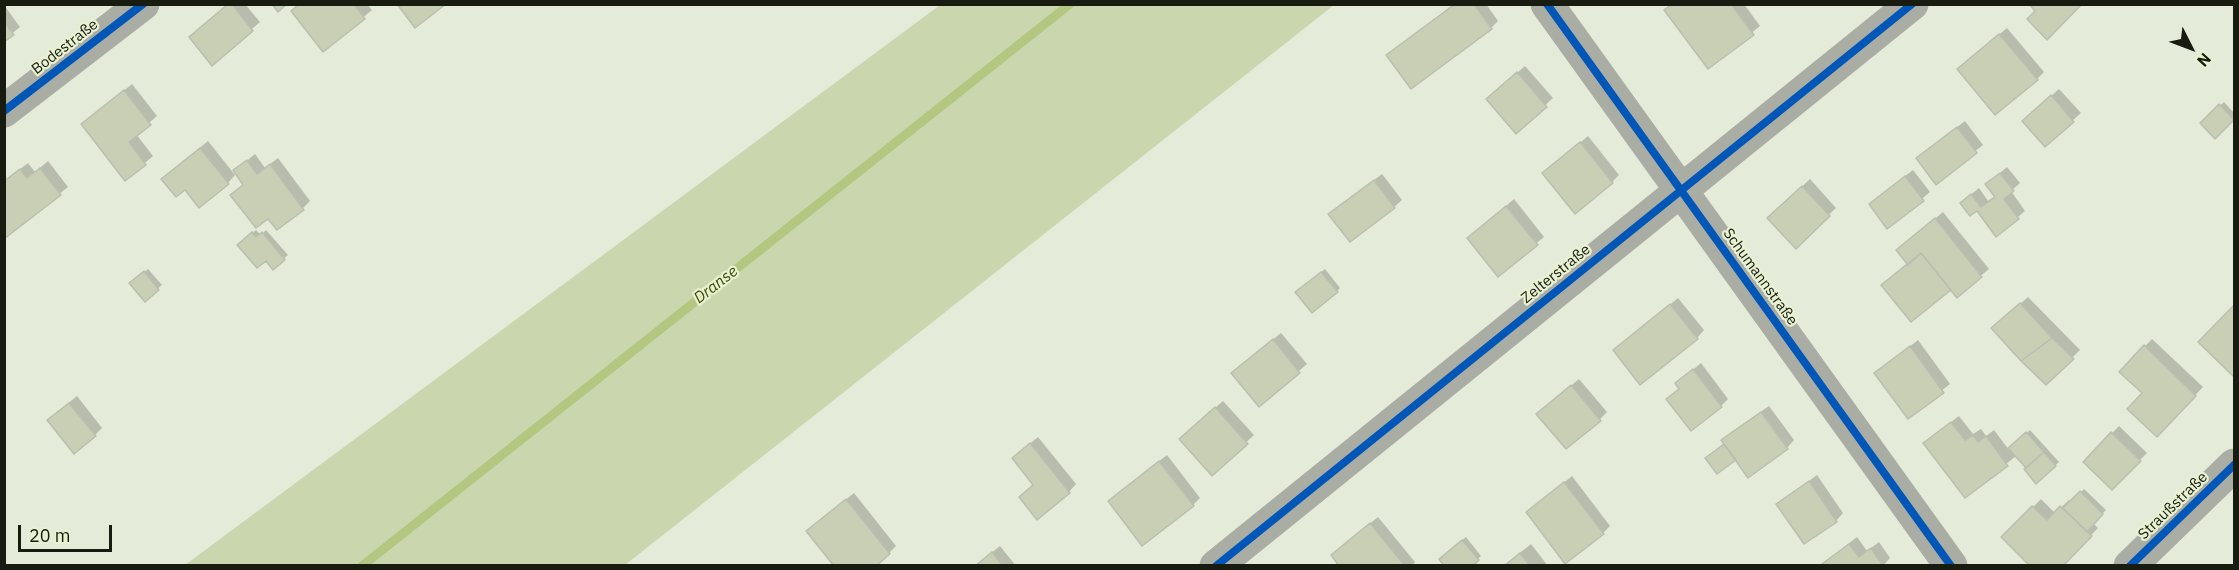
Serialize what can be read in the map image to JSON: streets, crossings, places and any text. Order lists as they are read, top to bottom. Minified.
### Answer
{"streets":{"street":["Bodestraße","Zelterstraße","Schumannstraße","Straußstraße"]},"crossings":[["Zelterstraße","Schumannstraße"]],"water":["Dranse"],"scale_bar":"20 m","north":"bottom right"}
